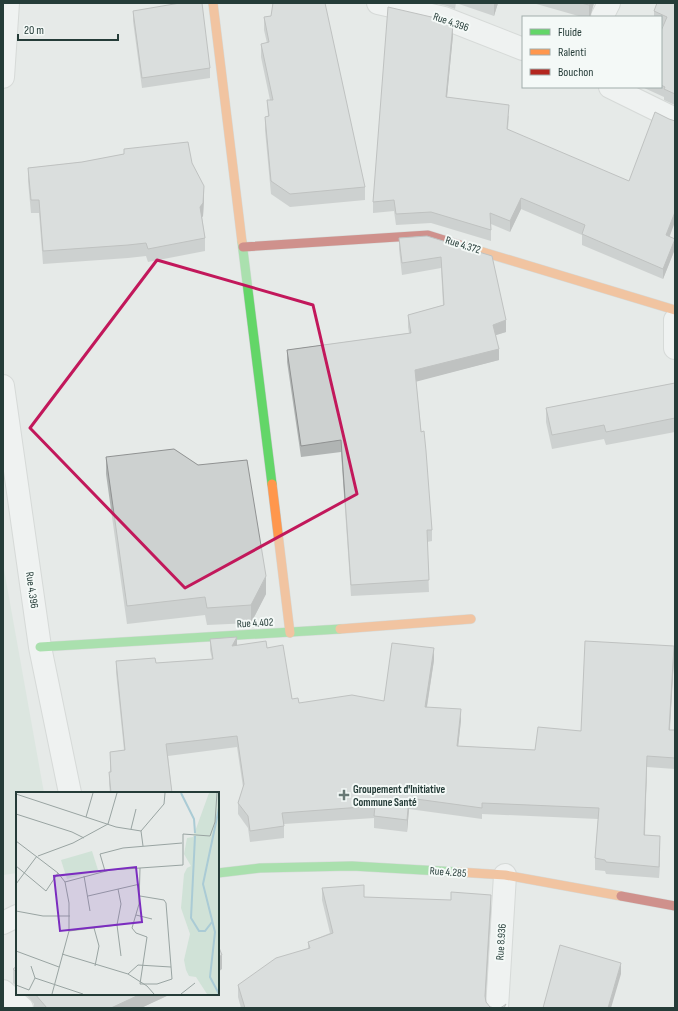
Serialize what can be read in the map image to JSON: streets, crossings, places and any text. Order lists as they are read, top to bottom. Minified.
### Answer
{"streets":{"street":["Rue 4.396","Rue 4.372","Rue 4.402","Rue 4.285","Rue 8.936"]},"crossings":[["Rue 4.396","Rue 4.402"],["Rue 4.285","Rue 8.936"]],"places":{"health":["Groupement d'Initiative Commune Santé"]},"legend":["Fluide","Ralenti","Bouchon"],"scale_bar":"20 m"}
